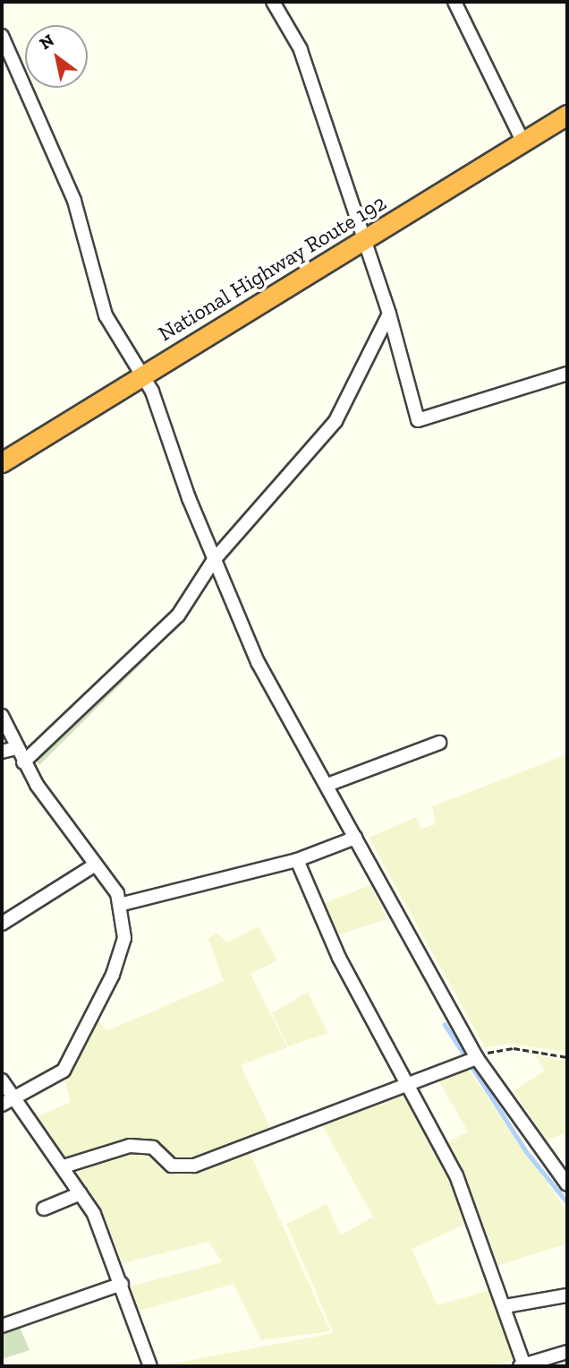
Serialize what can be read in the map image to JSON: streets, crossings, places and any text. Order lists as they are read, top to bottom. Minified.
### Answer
{"streets":{"highway":["National Highway Route 192"]},"north":"top left"}
